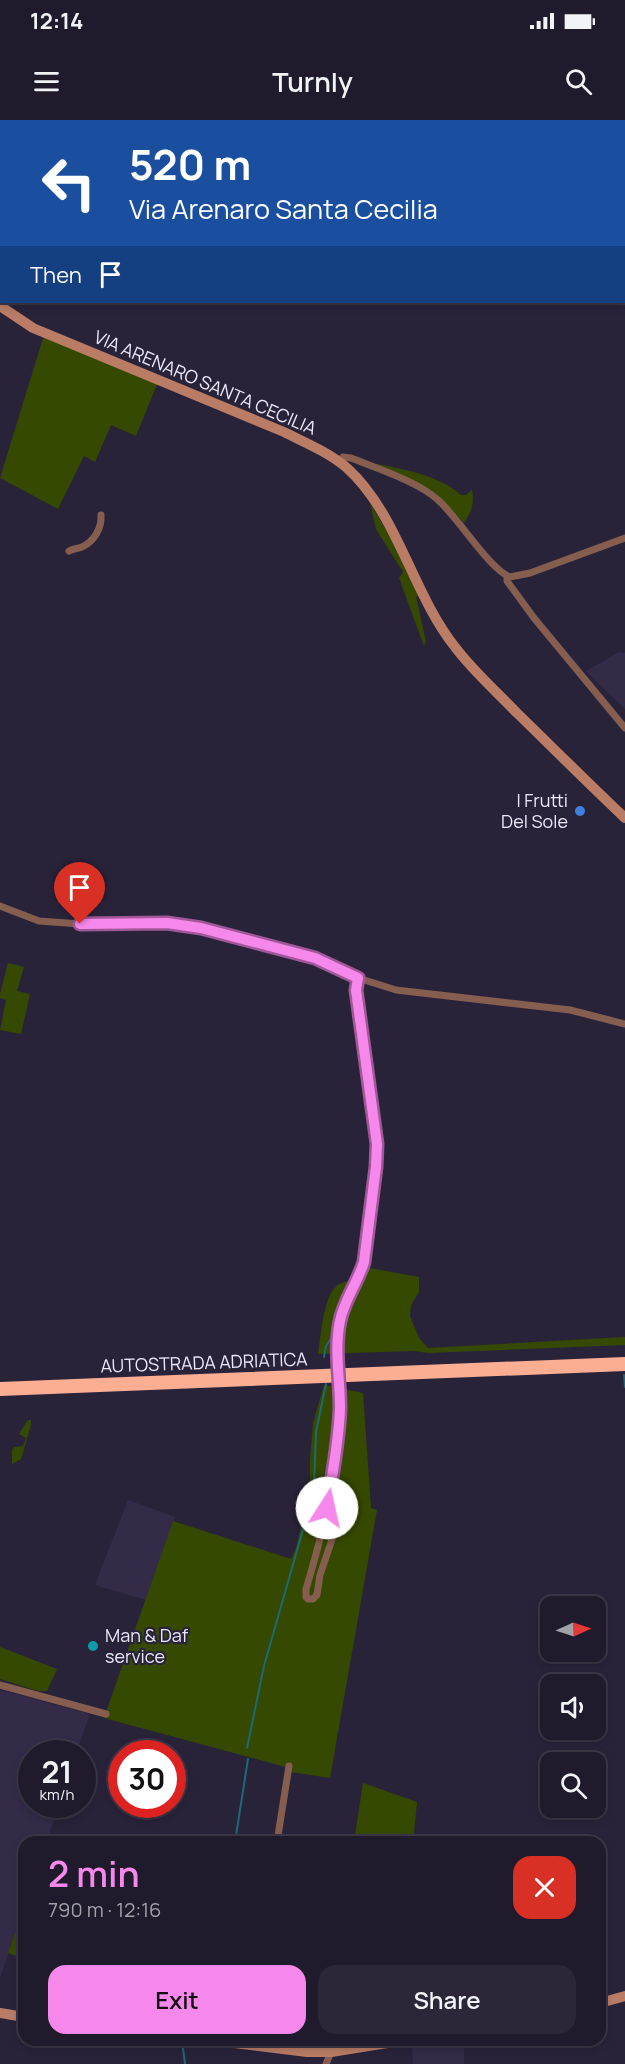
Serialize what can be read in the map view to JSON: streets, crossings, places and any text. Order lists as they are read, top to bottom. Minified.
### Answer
{"streets":{"highway":["AUTOSTRADA ADRIATICA"],"street":["VIA ARENARO SANTA CECILIA"]},"places":["I Frutti Del Sole","Man & Daf service"],"north":"right","page":{"status":"12:14","header":"Turnly","turn":["520 m","Via Arenaro Santa Cecilia"],"then":"Then","speed":"21 km/h","limit":"30","heading":["2 min","790 m · 12:16"],"buttons":["Exit","Share"]}}
